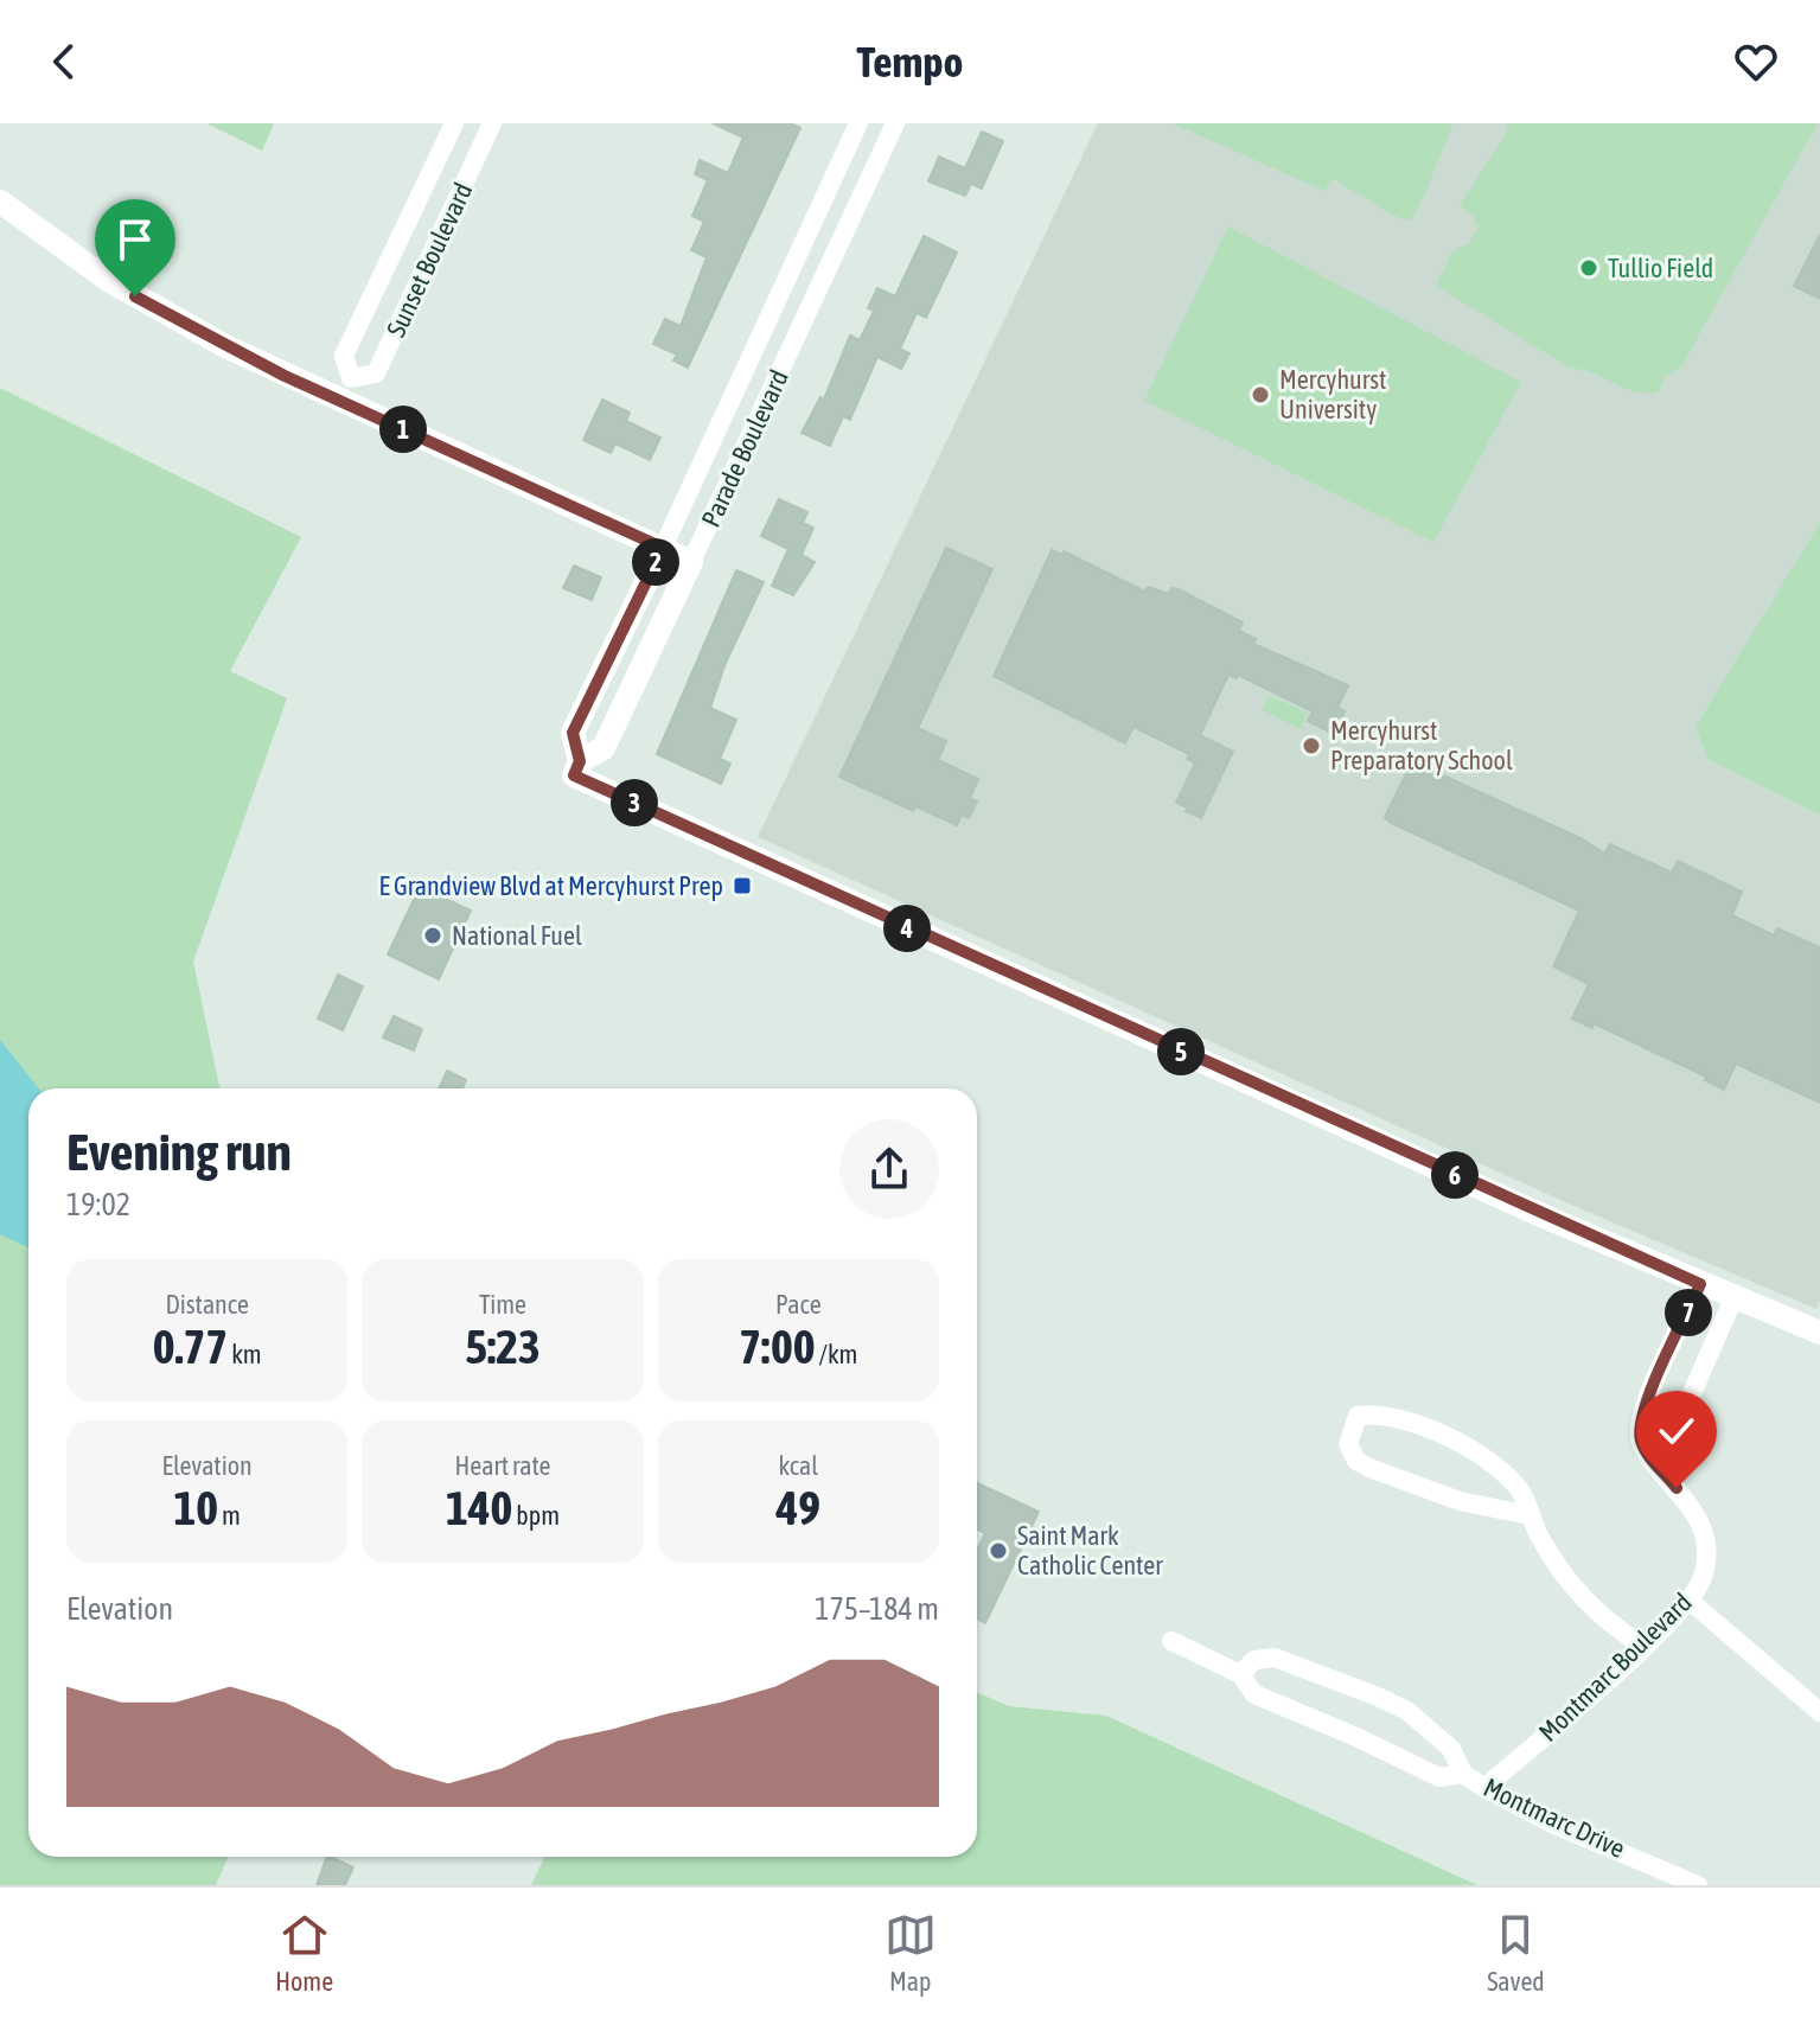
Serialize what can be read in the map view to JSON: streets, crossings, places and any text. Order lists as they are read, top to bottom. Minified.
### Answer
{"streets":{"street":["Sunset Boulevard","Parade Boulevard","Montmarc Boulevard","Montmarc Drive"]},"crossings":[["Montmarc Boulevard","Montmarc Drive"]],"places":{"other":["Tullio Field","Mercyhurst University","Mercyhurst Preparatory School","National Fuel","Saint Mark Catholic Center"],"transit":["E Grandview Blvd at Mercyhurst Prep"]},"page":{"header":"Tempo","pins":["1","2","3","4","5","6","7"],"heading":["Evening run","19:02"],"stats":[["Distance","0.77 km"],["Time","5:23"],["Pace","7:00 /km"],["Elevation","10 m"],["Heart rate","140 bpm"],["kcal","49"]],"chart":["Elevation","175–184 m"],"tabs":["Home","Map","Saved"]}}
